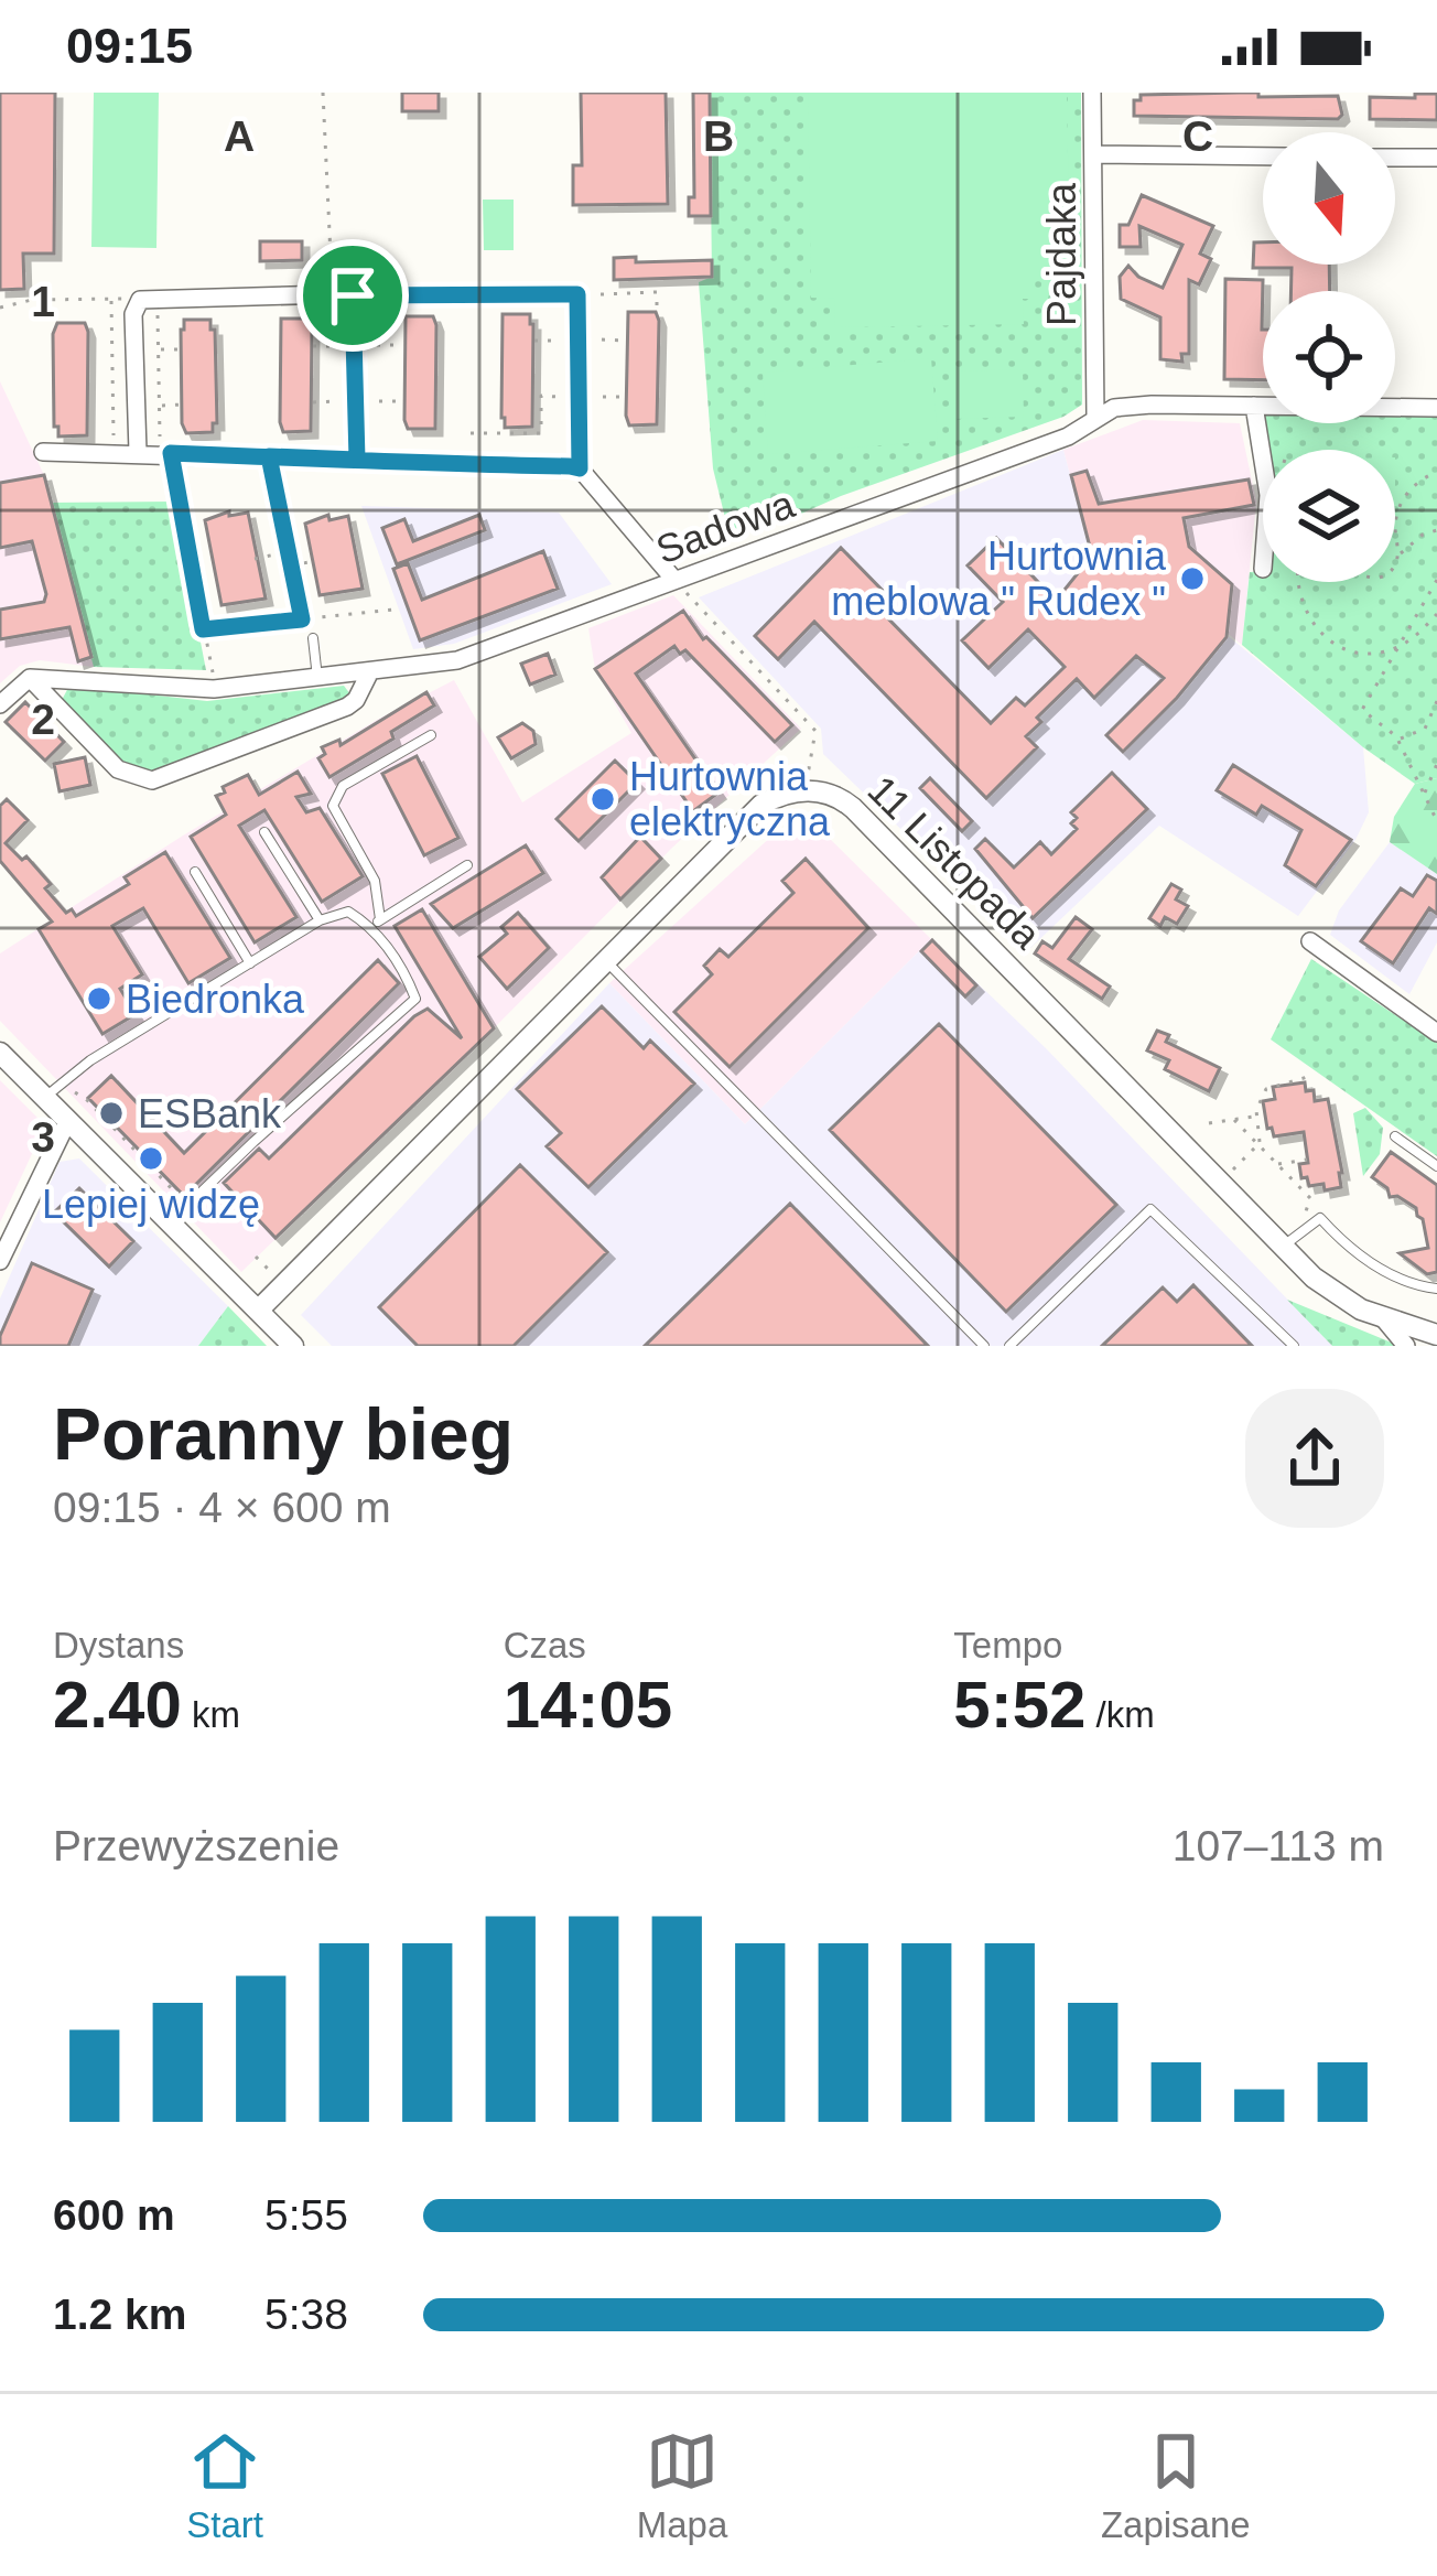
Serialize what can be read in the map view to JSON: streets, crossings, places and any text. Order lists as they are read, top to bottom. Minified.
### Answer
{"streets":{"street":["Pajdaka","Sadowa","11 Listopada"]},"crossings":[["Pajdaka","Sadowa"]],"places":["Hurtownia meblowa \" Rudex \"","Hurtownia elektryczna","Biedronka","ESBank","Lepiej widzę"],"north":"bottom","page":{"status":"09:15","heading":["Poranny bieg","09:15 · 4 × 600 m"],"stats":[["Dystans","2.40 km"],["Czas","14:05"],["Tempo","5:52 /km"]],"chart":["Przewyższenie","107–113 m"],"list":[{"name":"600 m","note":"5:55"},{"name":"1.2 km","note":"5:38"}],"tabs":["Start","Mapa","Zapisane"]},"grid":{"columns":["A","B","C"],"rows":["1","2","3"]}}
